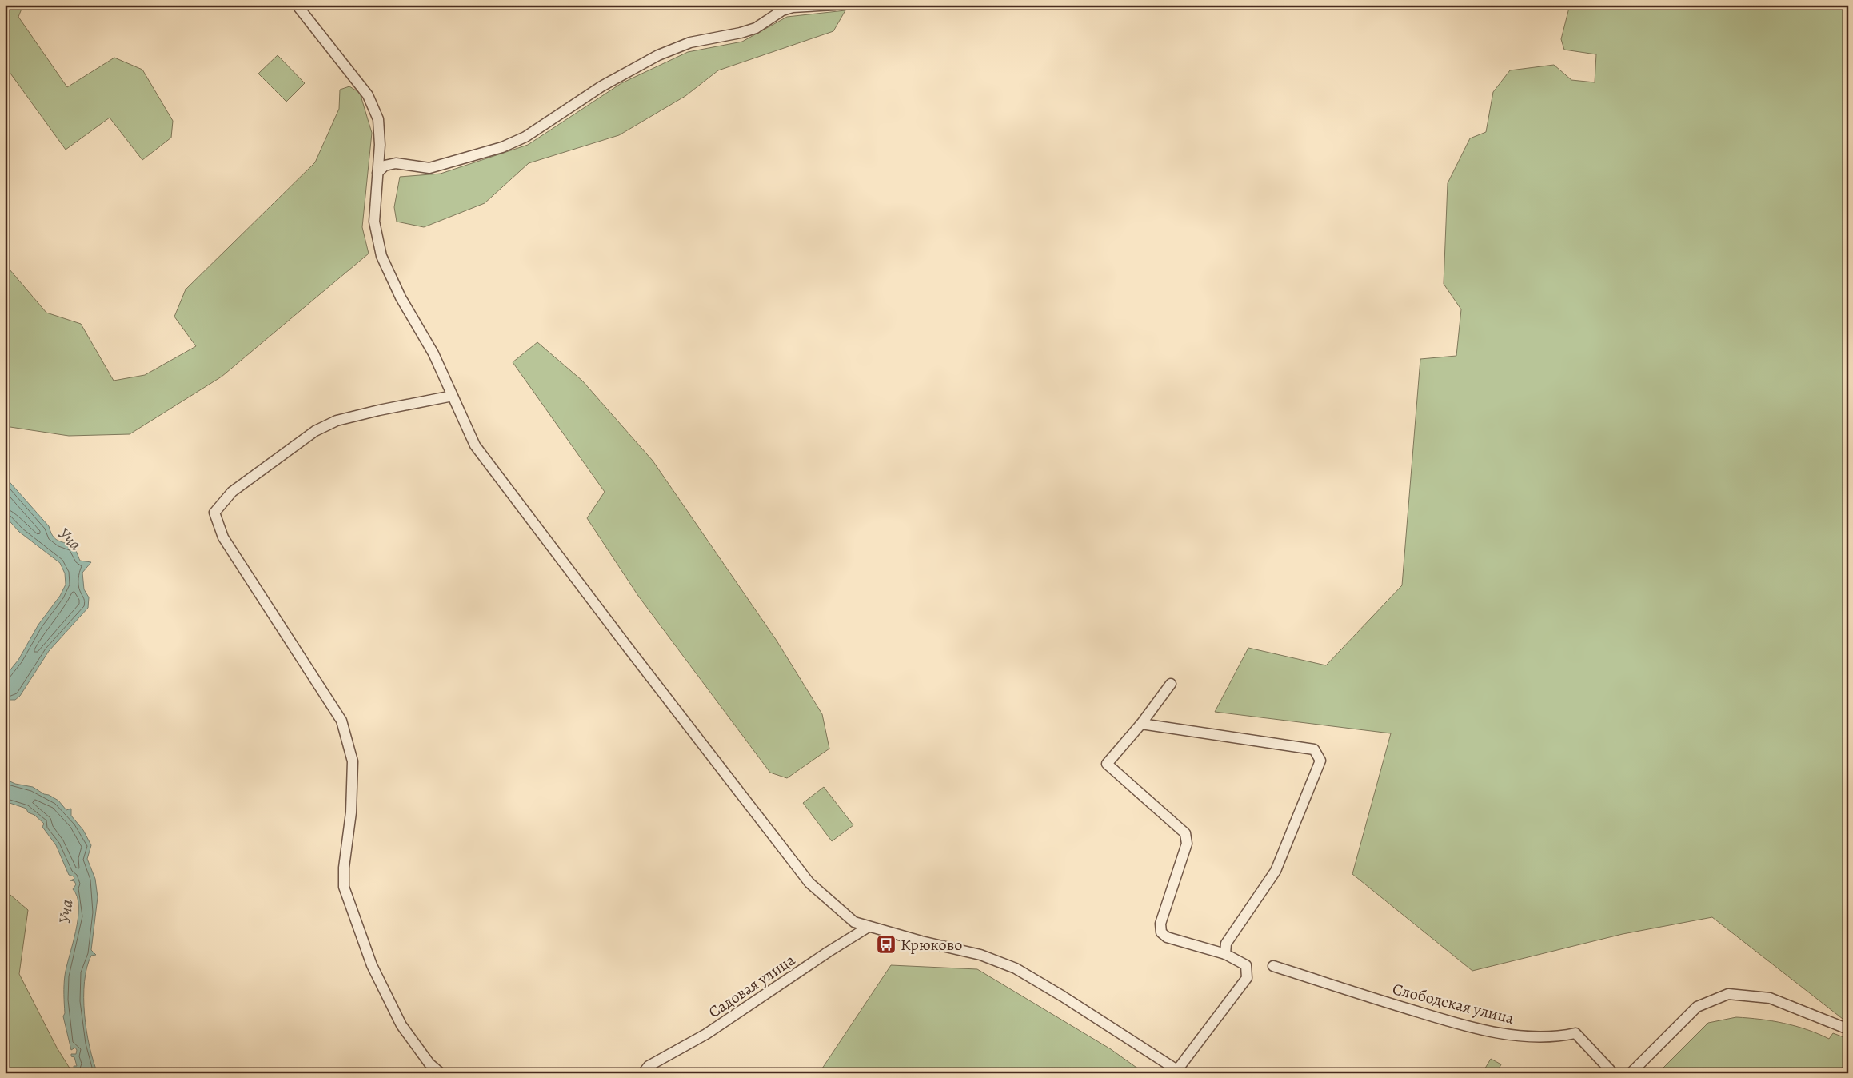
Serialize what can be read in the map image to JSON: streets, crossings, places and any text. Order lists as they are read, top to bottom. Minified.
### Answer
{"streets":{"street":["Садовая улица","Слободская улица"]},"water":["Уча"],"places":{"bus stop":["Крюково"]}}
